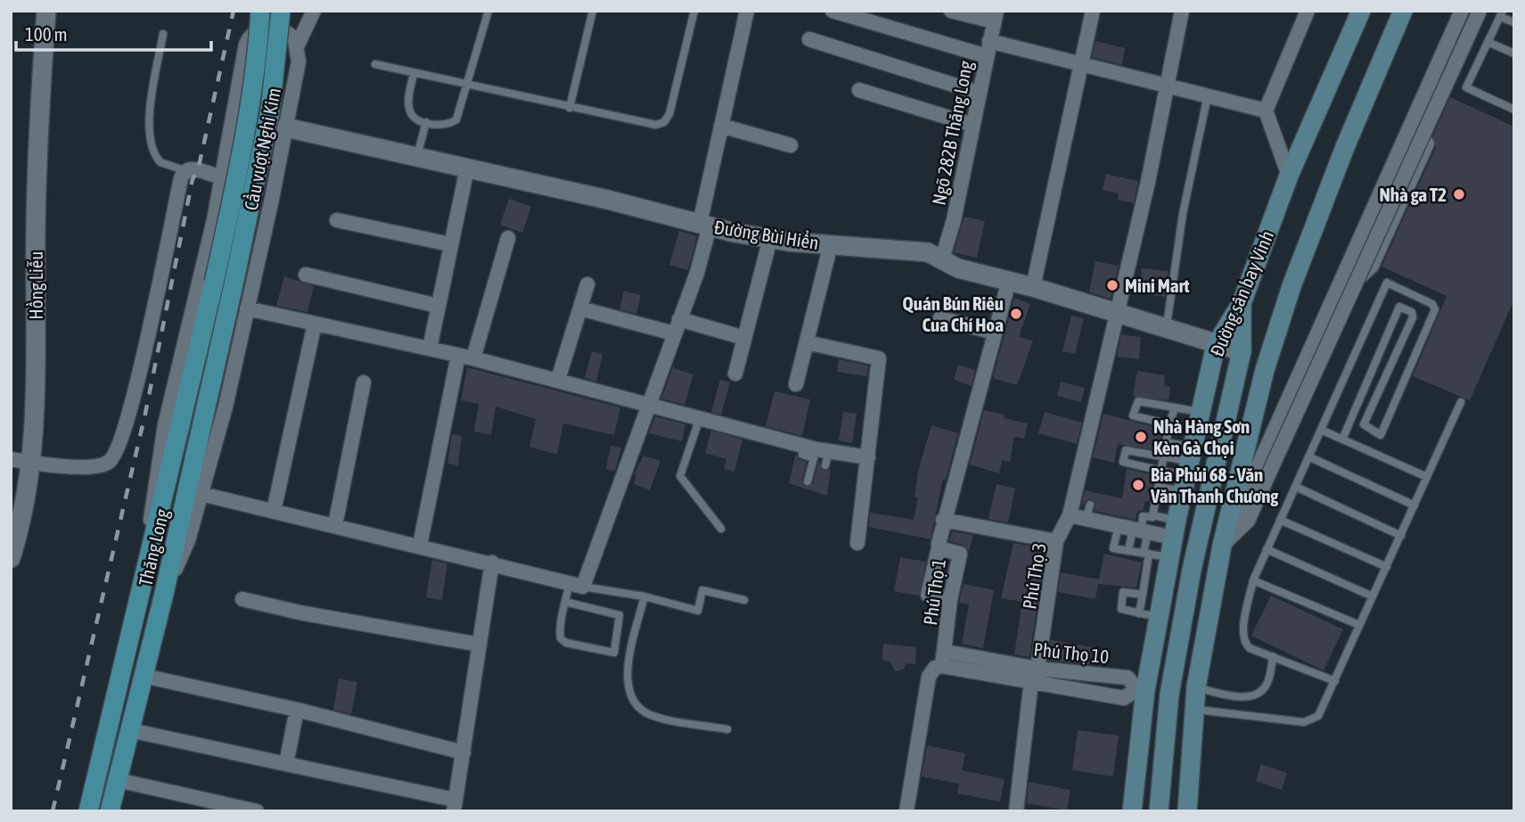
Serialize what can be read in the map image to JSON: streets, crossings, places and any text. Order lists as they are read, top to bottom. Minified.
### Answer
{"streets":{"main road":["Cầu vượt Nghi Kim","Đường sân bay Vinh","Thăng Long"],"street":["Ngõ 282B Thăng Long","Đường Bùi Hiển","Hồng Liễu","Phú Thọ 3","Phú Thọ 1","Phú Thọ 10"]},"crossings":[["Ngõ 282B Thăng Long","Đường Bùi Hiển"],["Cầu vượt Nghi Kim","Thăng Long"],["Đường Bùi Hiển","Đường sân bay Vinh"],["Đường Bùi Hiển","Phú Thọ 3"],["Đường Bùi Hiển","Phú Thọ 1"],["Đường sân bay Vinh","Phú Thọ 10"],["Phú Thọ 3","Phú Thọ 10"],["Phú Thọ 1","Phú Thọ 10"]],"places":["Nhà ga T2","Mini Mart","Quán Bún Riêu Cua Chí Hoa","Nhà Hàng Sơn Kèn Gà Chọi","Bia Phủi 68 - Văn Văn Thanh Chương"],"scale_bar":"100 m"}
